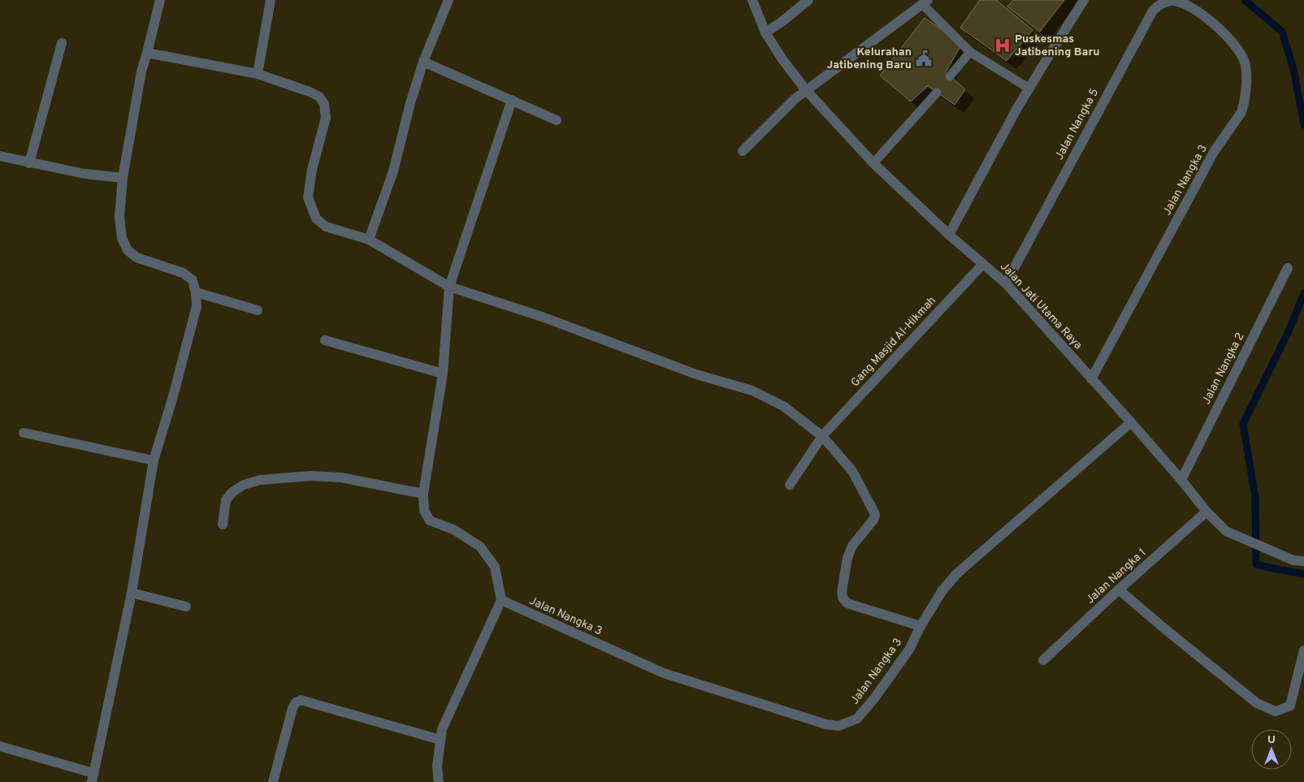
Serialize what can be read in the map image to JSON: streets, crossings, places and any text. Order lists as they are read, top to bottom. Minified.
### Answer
{"streets":{"street":["Jalan Nangka 5","Jalan Nangka 3","Jalan Jati Utama Raya","Gang Masjid Al-Hikmah","Jalan Nangka 2","Jalan Nangka 1"]},"crossings":[["Jalan Nangka 5","Jalan Nangka 3"],["Jalan Nangka 5","Jalan Jati Utama Raya"],["Jalan Nangka 3","Jalan Jati Utama Raya"],["Jalan Jati Utama Raya","Gang Masjid Al-Hikmah"],["Jalan Jati Utama Raya","Jalan Nangka 2"],["Jalan Jati Utama Raya","Jalan Nangka 1"]],"places":{"hospital":["Puskesmas Jatibening Baru"],"public building":["Kelurahan Jatibening Baru"]},"north":"top"}
